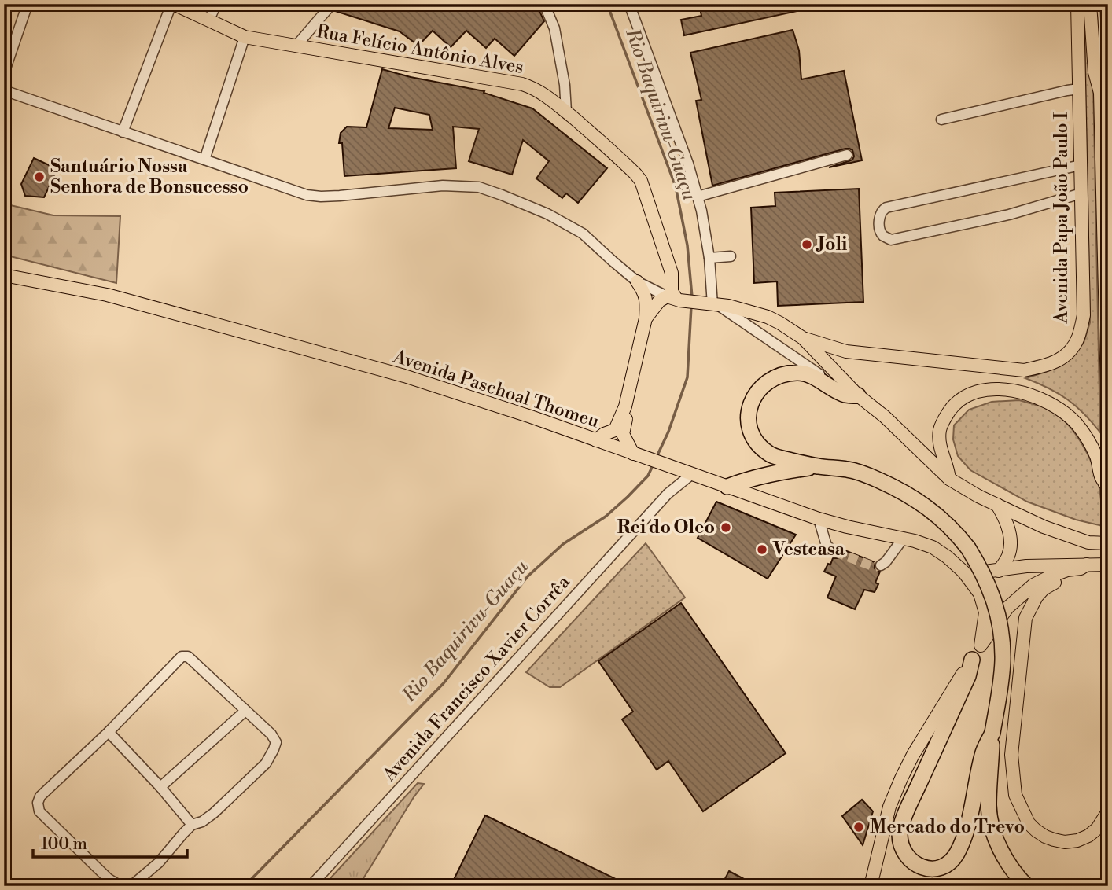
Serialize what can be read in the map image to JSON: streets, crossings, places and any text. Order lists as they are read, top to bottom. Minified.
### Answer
{"streets":{"main road":["Rua Felício Antônio Alves","Avenida Papa João Paulo I","Avenida Paschoal Thomeu"],"street":["Avenida Francisco Xavier Corrêa"]},"crossings":[["Avenida Paschoal Thomeu","Avenida Francisco Xavier Corrêa"]],"water":["Rio Baquirivu-Guaçu"],"places":["Santuário Nossa Senhora de Bonsucesso","Joli","Rei do Oleo","Vestcasa","Mercado do Trevo"],"scale_bar":"100 m"}
